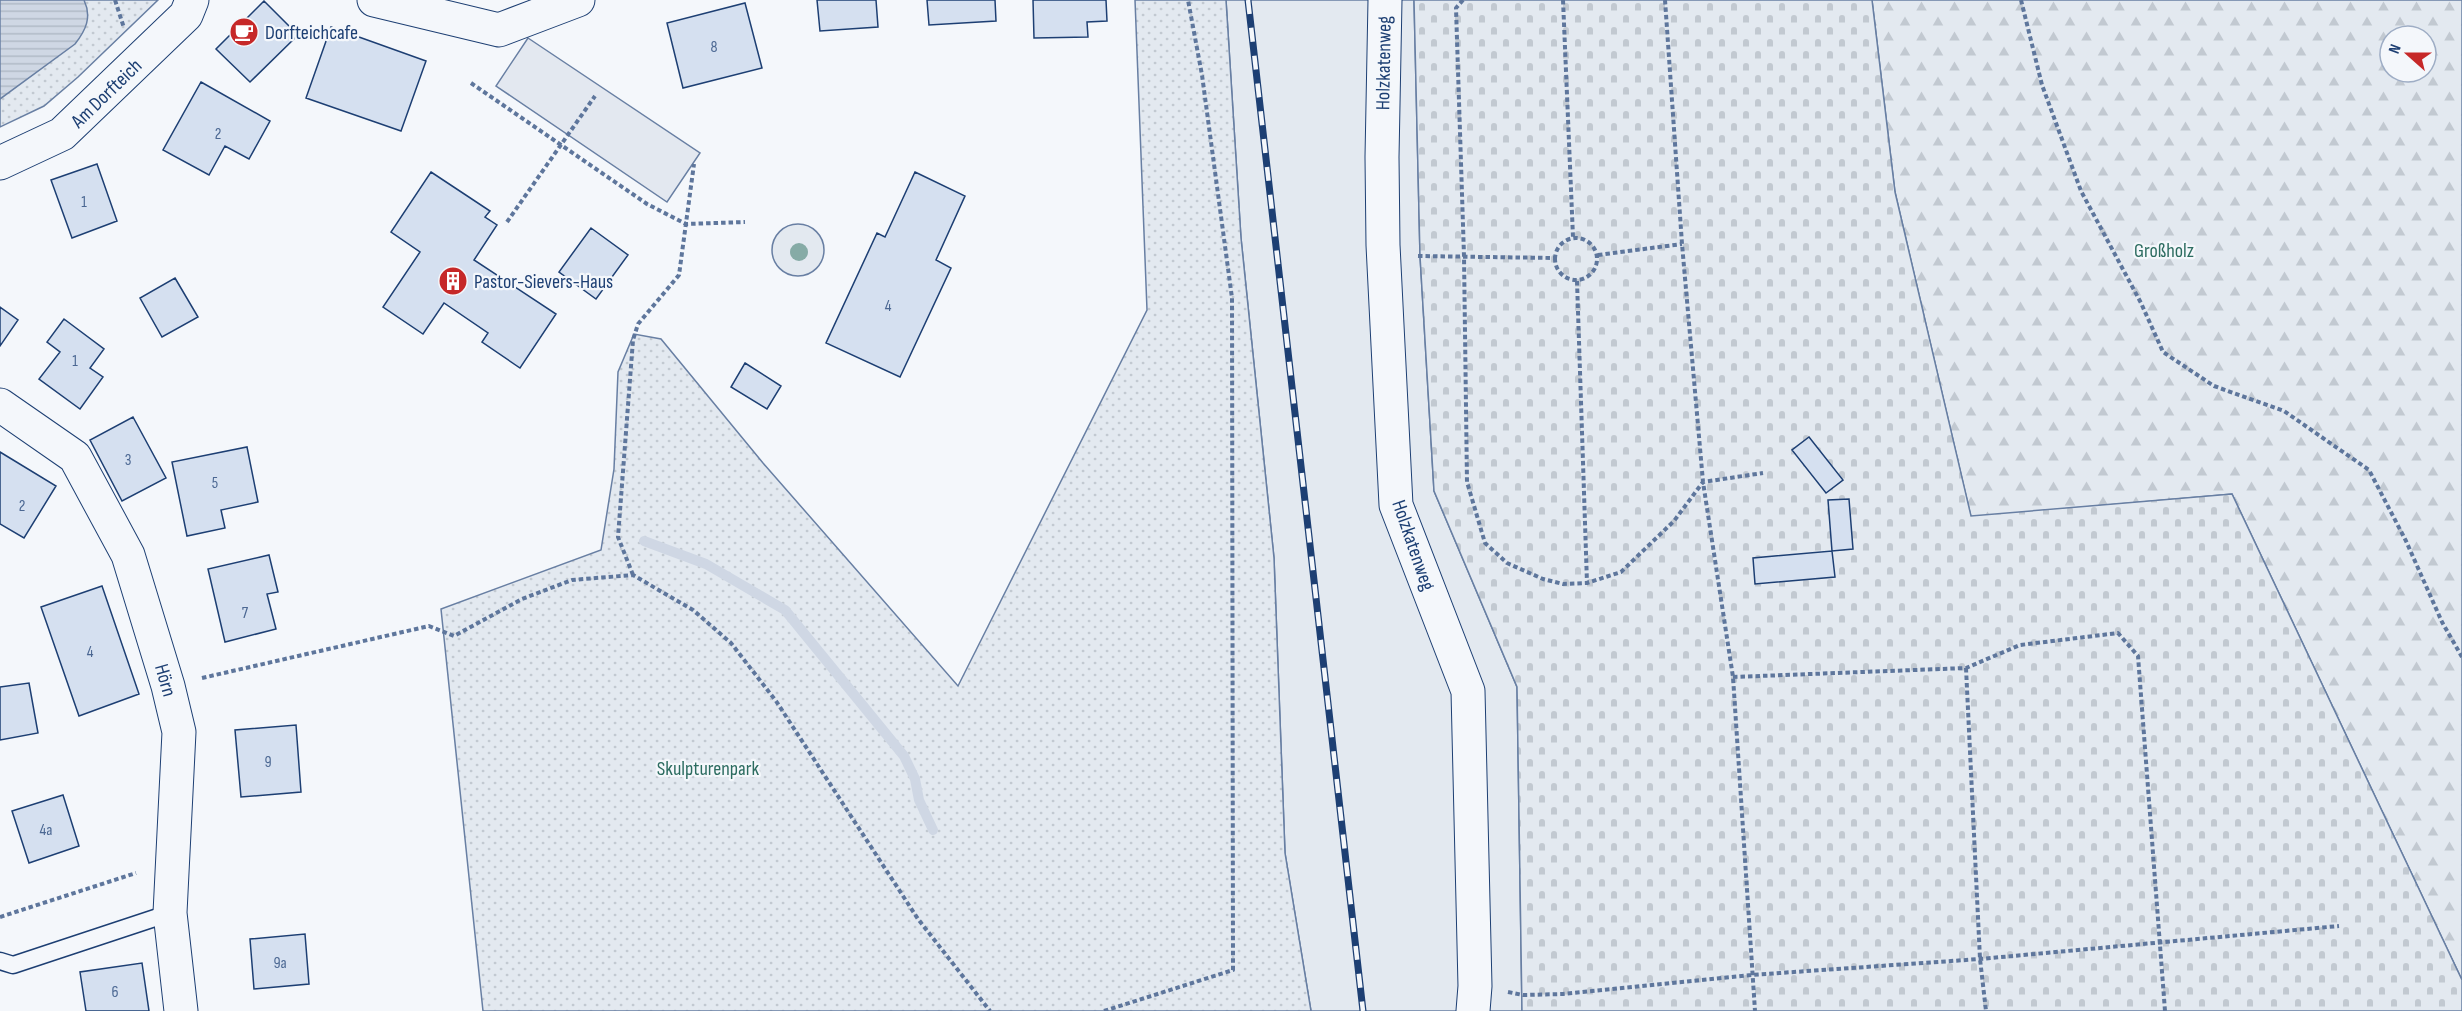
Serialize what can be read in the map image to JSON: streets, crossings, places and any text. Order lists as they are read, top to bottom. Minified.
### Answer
{"streets":{"street":["Holzkatenweg","Am Dorfteich","Hörn"]},"parks":["Großholz","Skulpturenpark"],"places":{"cafe":["Dorfteichcafe"],"building":["Pastor-Sievers-Haus"]},"house_numbers":["8","2","1","4","1","3","5","2","7","4","9","4a","9a","6"],"north":"left"}
